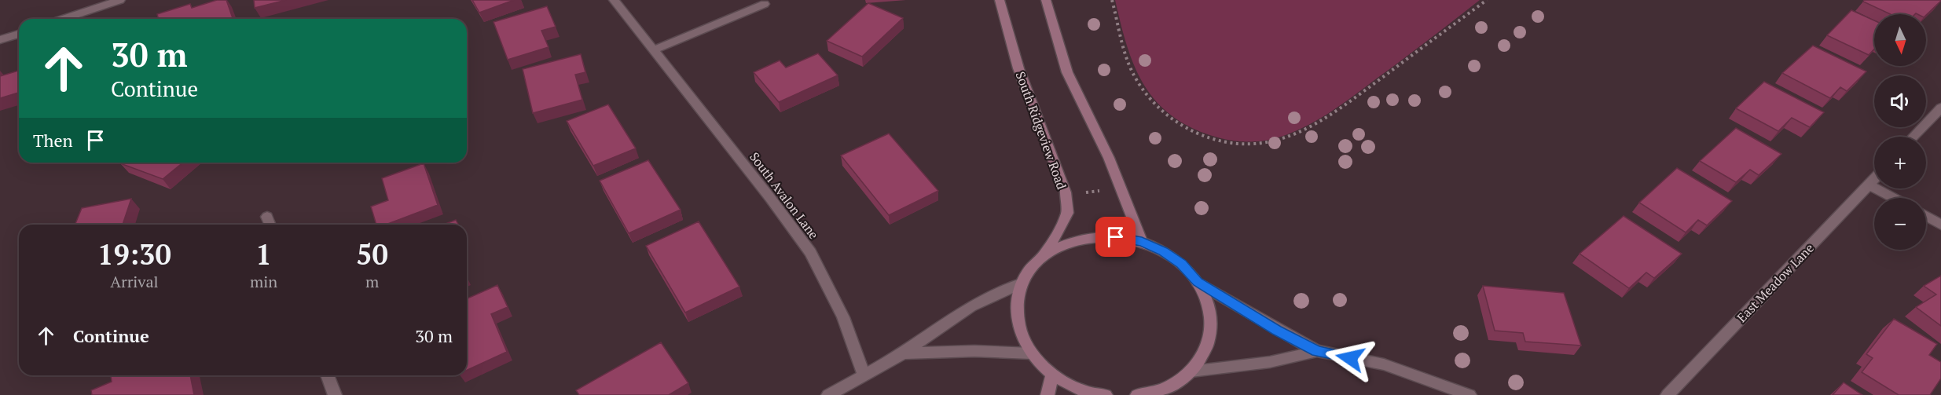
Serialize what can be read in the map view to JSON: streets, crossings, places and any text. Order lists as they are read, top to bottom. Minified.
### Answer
{"streets":{"main road":["South Ridgeview Road"],"street":["South Avalon Lane","East Meadow Lane"]},"north":"bottom","page":{"map_buttons":["+","−"],"turn":["30 m","Continue"],"then":"Then","eta":["19:30","Arrival","1","min","50","m"],"list":[{"name":"Continue","value":"30 m"}]}}
